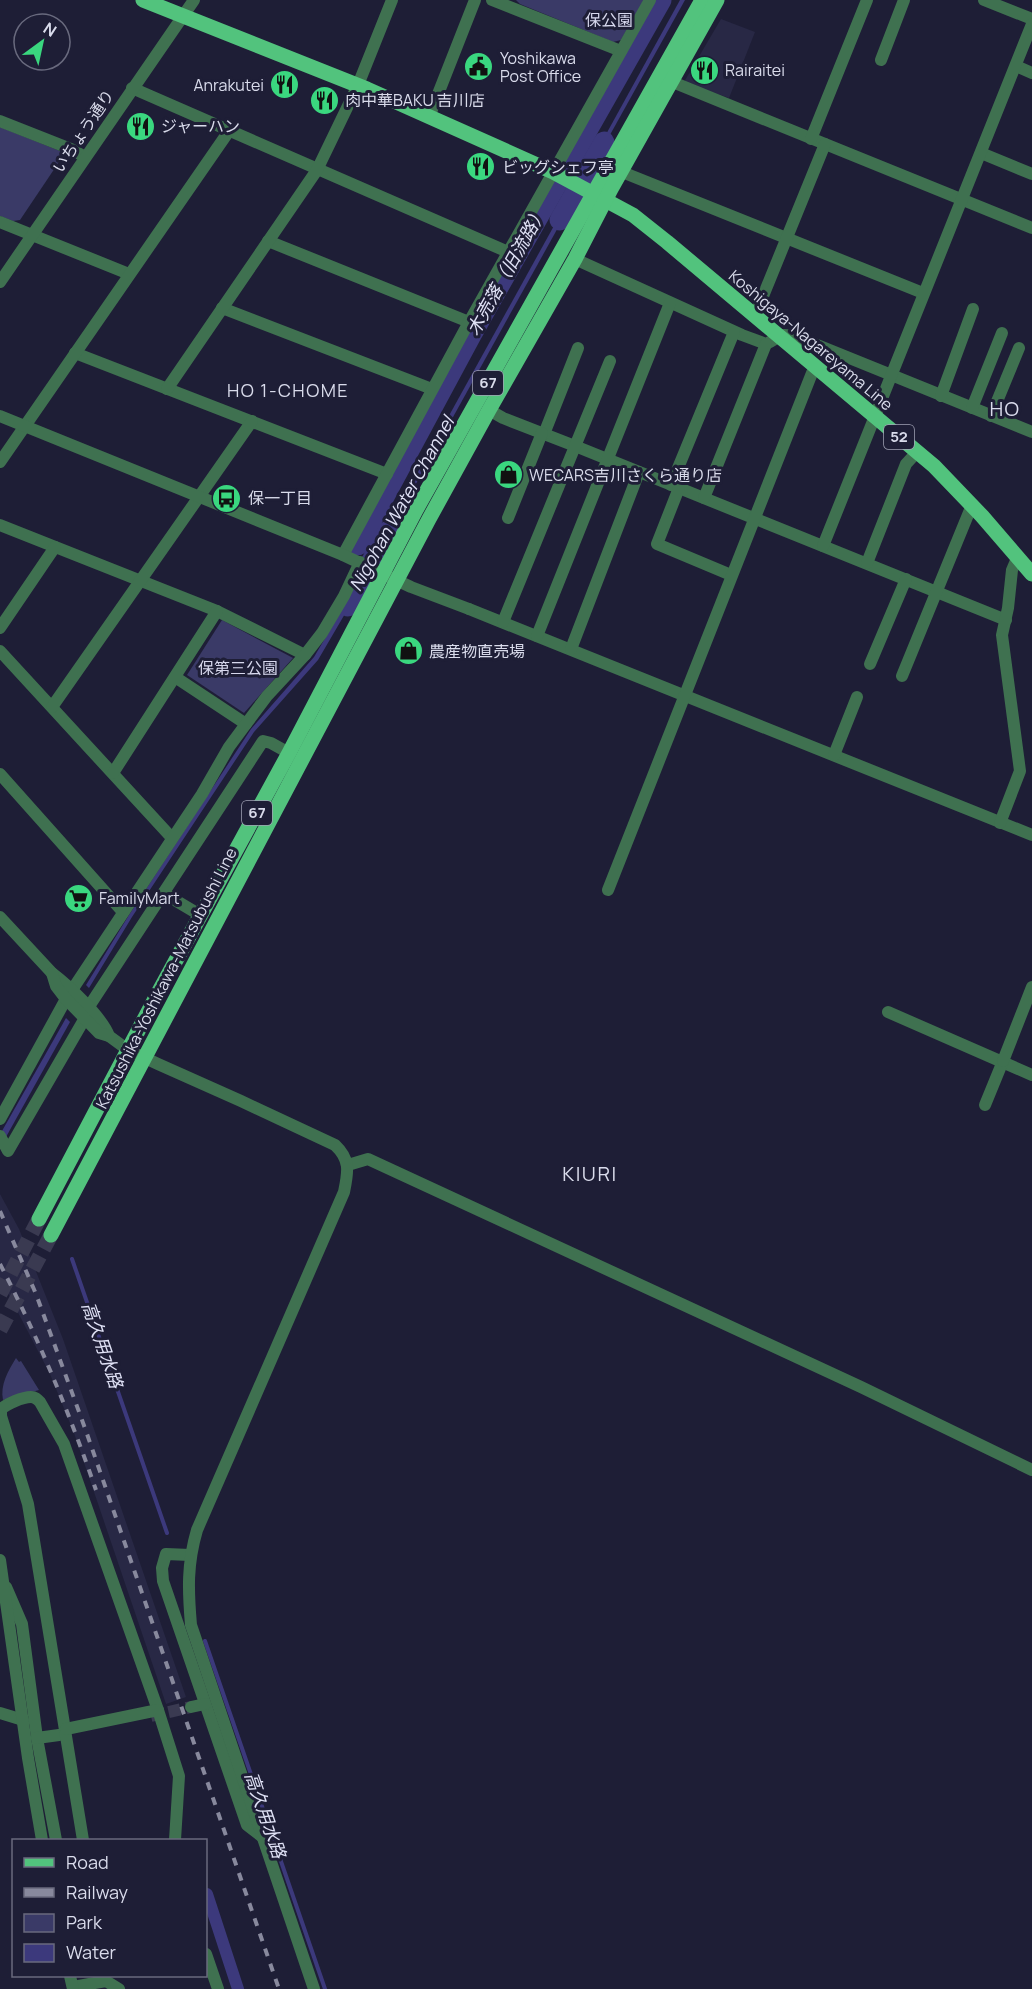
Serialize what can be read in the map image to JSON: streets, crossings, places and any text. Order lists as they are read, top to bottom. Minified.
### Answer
{"streets":{"main road":["Koshigaya-Nagareyama Line","67","52","Katsushika-Yoshikawa-Matsubushi Line"],"street":["いちょう通り"]},"crossings":[["いちょう通り","Koshigaya-Nagareyama Line"],["Koshigaya-Nagareyama Line","Katsushika-Yoshikawa-Matsubushi Line"]],"districts":["HO 1-CHOME","HO","KIURI"],"water":["木売落（旧流路）","Nigohan Water Channel","高久用水路"],"parks":["保公園","保第三公園"],"places":{"public building":["Yoshikawa Post Office"],"restaurant":["Rairaitei","Anrakutei","肉中華BAKU 吉川店","ジャーハン","ビッグシェフ亭"],"shop":["WECARS吉川さくら通り店","農産物直売場"],"bus stop":["保一丁目"],"supermarket":["FamilyMart"]},"legend":["Road","Railway","Park","Water"],"north":"top right"}
